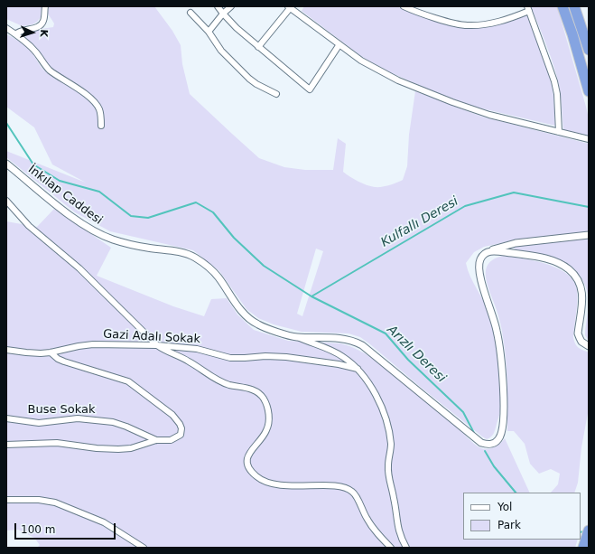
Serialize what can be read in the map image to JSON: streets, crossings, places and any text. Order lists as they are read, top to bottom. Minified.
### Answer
{"streets":{"street":["İnkılap Caddesi","Gazi Adalı Sokak","Buse Sokak"]},"water":["Kulfallı Deresi","Arızlı Deresi"],"legend":["Yol","Park"],"scale_bar":"100 m","north":"right"}
